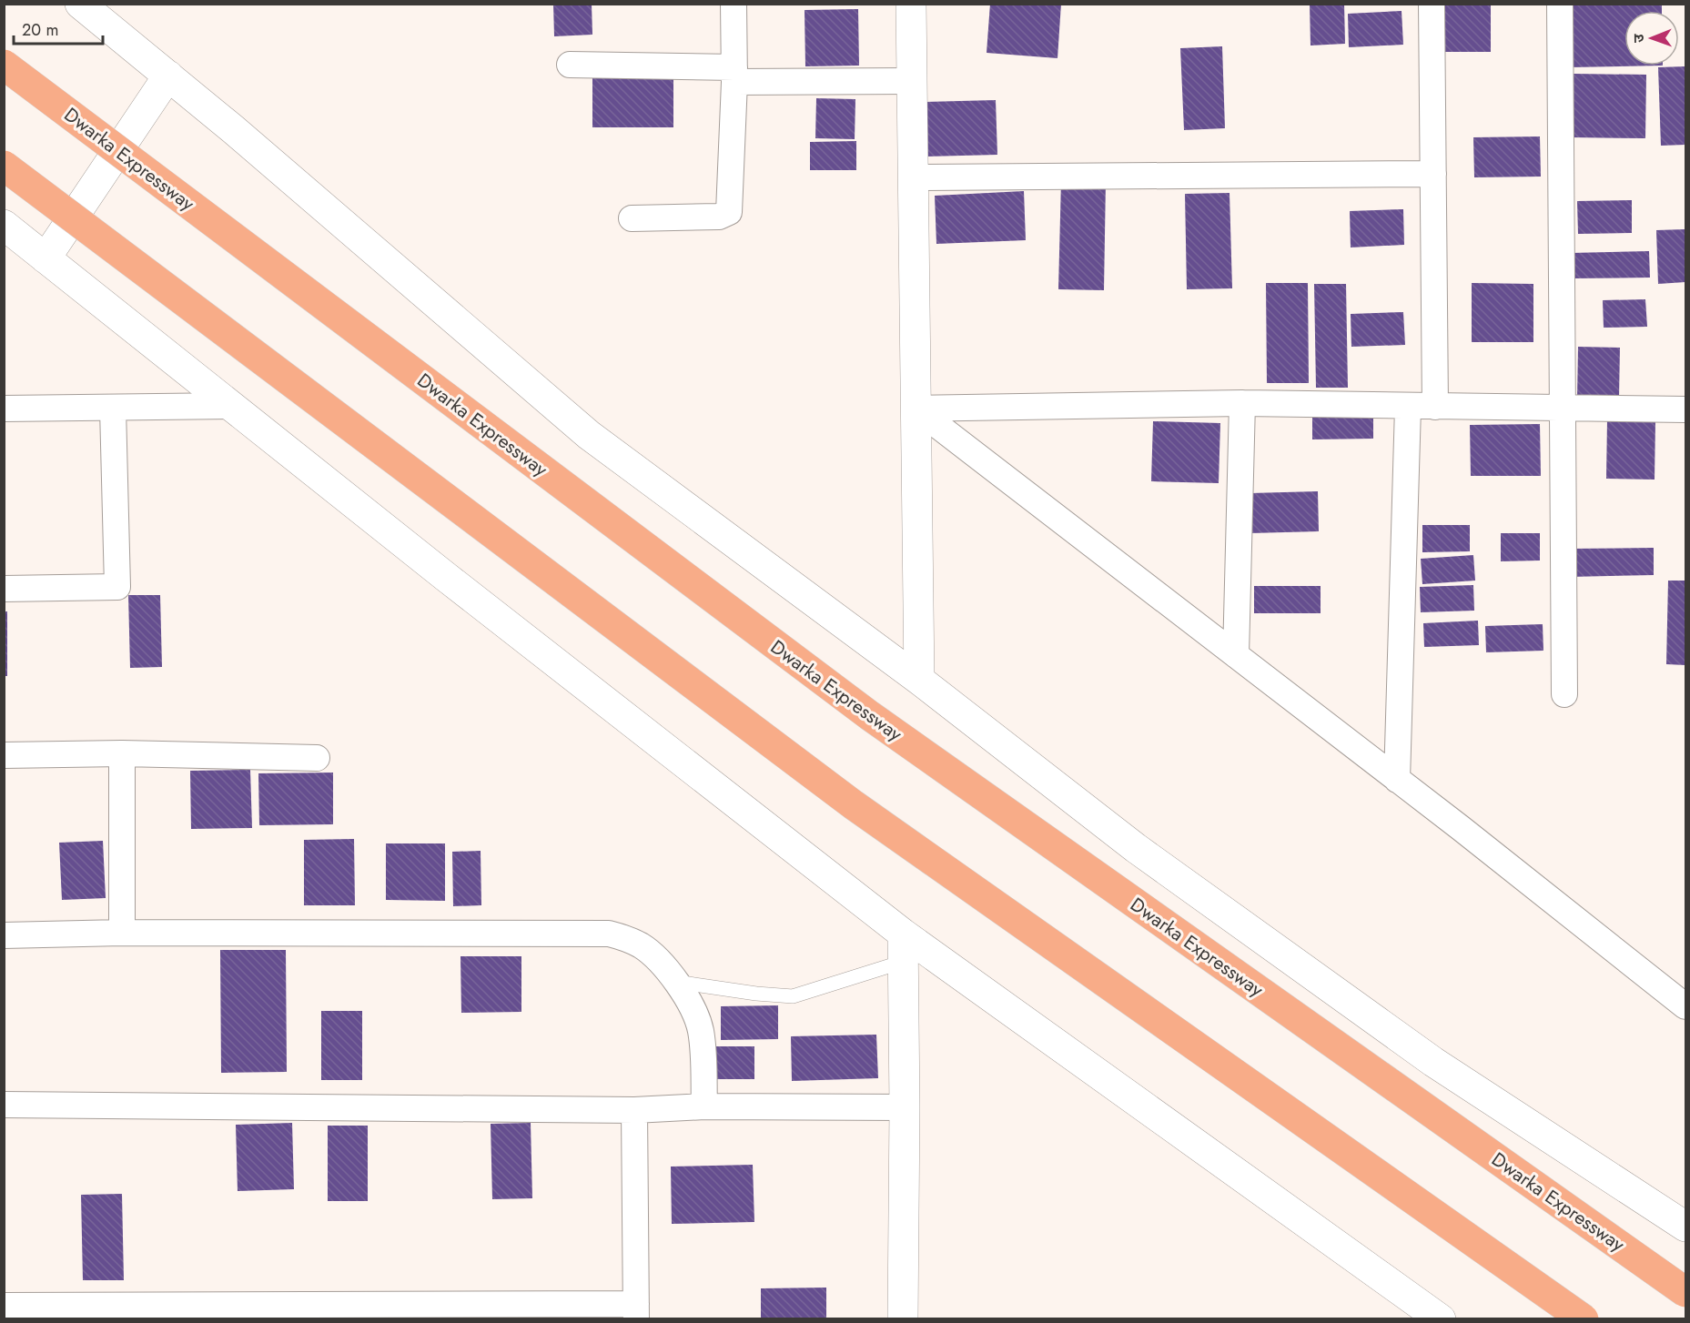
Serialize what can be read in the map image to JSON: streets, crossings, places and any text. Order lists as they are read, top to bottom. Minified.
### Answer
{"streets":{"highway":["Dwarka Expressway"]},"scale_bar":"20 m","north":"left"}
